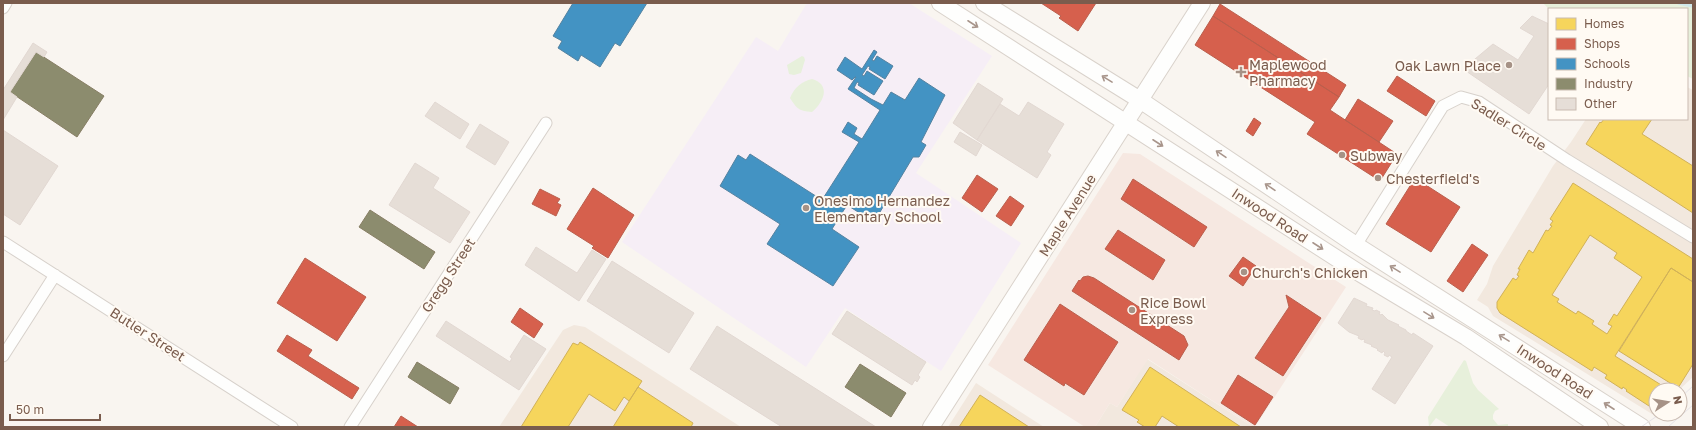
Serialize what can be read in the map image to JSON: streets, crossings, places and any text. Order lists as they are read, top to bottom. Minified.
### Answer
{"streets":{"main road":["Maple Avenue","Inwood Road"],"street":["Sadler Circle","Gregg Street","Butler Street"]},"crossings":[["Sadler Circle","Inwood Road"],["Maple Avenue","Inwood Road"]],"places":{"other":["Oak Lawn Place","Subway","Chesterfield's","Onesimo Hernandez Elementary School","Church's Chicken","Rice Bowl Express"],"health":["Maplewood Pharmacy"]},"legend":["Homes","Shops","Schools","Industry","Other"],"scale_bar":"50 m","north":"right"}
